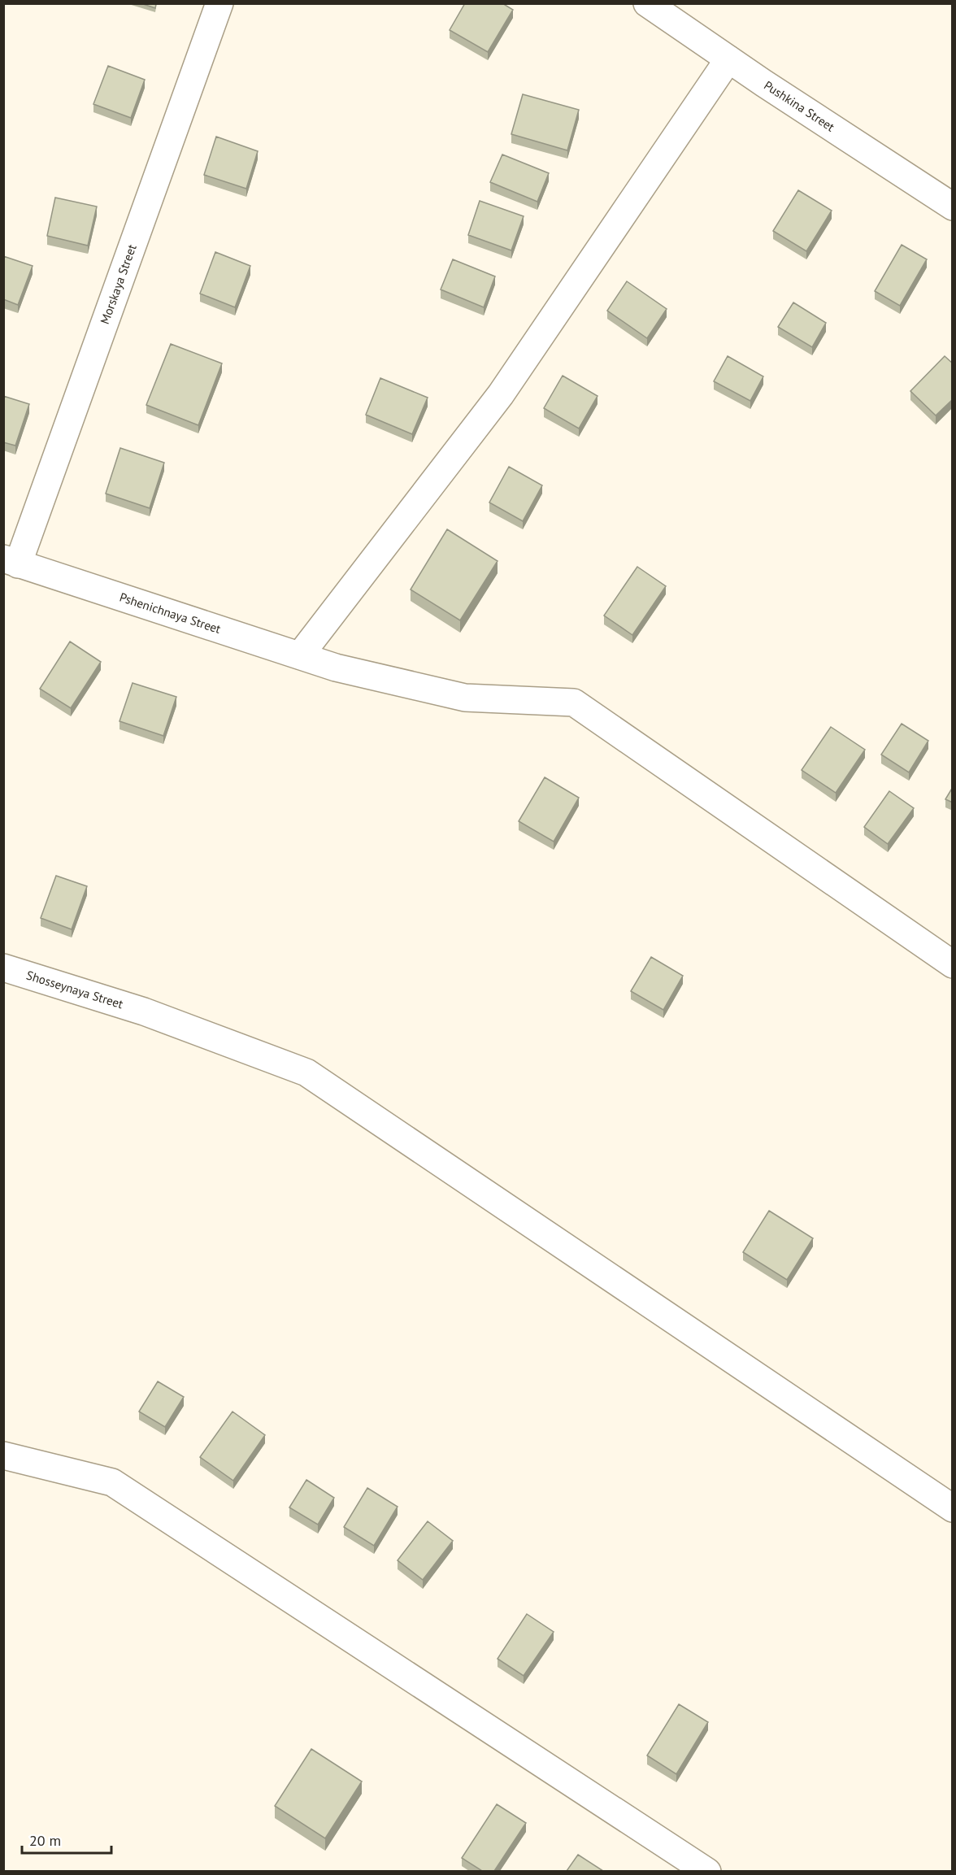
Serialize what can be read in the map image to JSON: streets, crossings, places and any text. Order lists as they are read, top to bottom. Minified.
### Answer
{"streets":{"street":["Pushkina Street","Morskaya Street","Pshenichnaya Street","Shosseynaya Street"]},"crossings":[["Morskaya Street","Pshenichnaya Street"]],"scale_bar":"20 m"}
